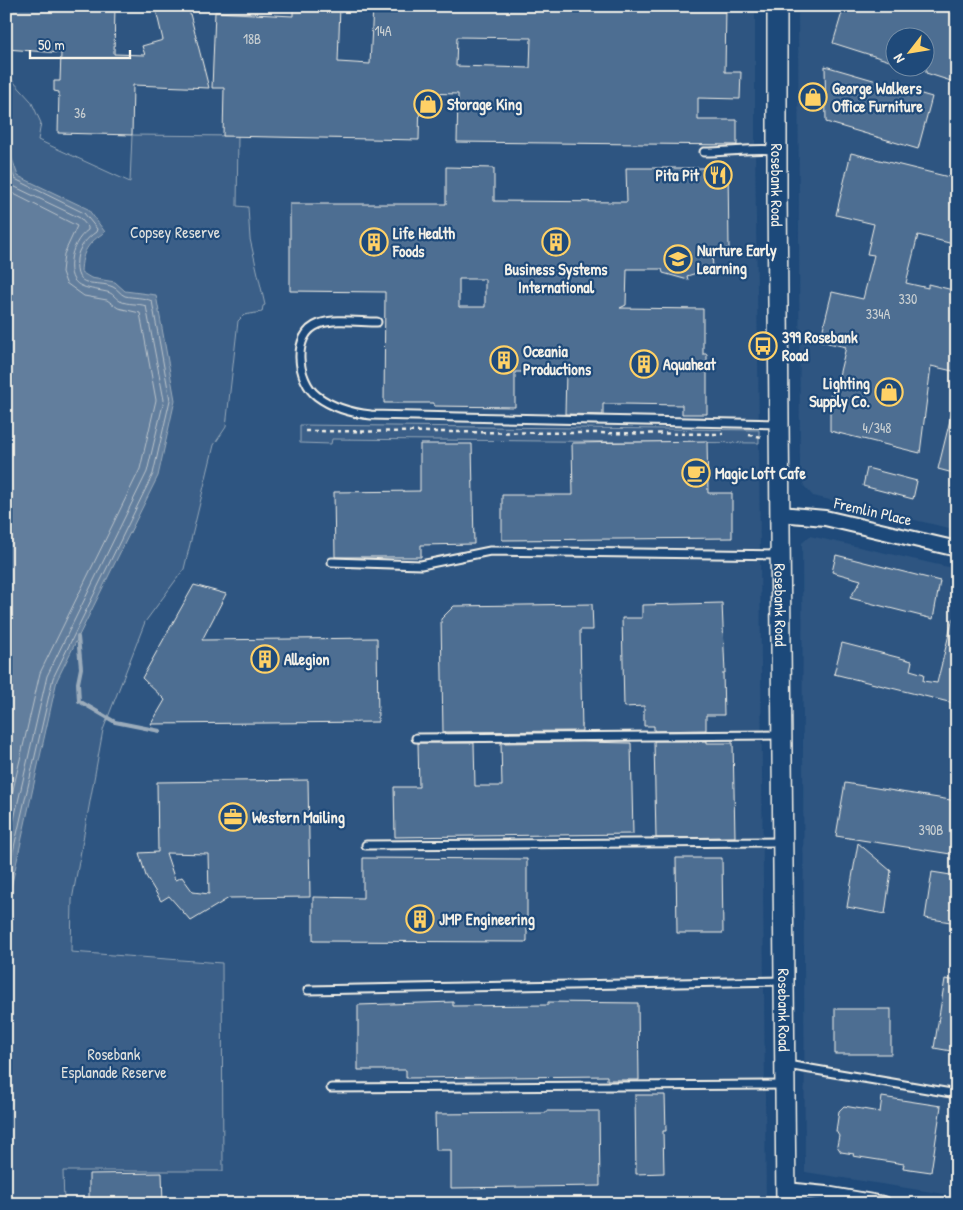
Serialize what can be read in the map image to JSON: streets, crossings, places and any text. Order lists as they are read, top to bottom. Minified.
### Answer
{"streets":{"main road":["Rosebank Road"],"street":["Fremlin Place"]},"crossings":[["Rosebank Road","Fremlin Place"]],"parks":["Copsey Reserve","Rosebank Esplanade Reserve"],"places":{"shop":["George Walkers Office Furniture","Storage King","Lighting Supply Co."],"restaurant":["Pita Pit"],"building":["Life Health Foods","Business Systems International","Oceania Productions","Aquaheat","Allegion","JMP Engineering"],"school or university":["Nurture Early Learning"],"bus stop":["399 Rosebank Road"],"cafe":["Magic Loft Cafe"],"office":["Western Mailing"]},"house_numbers":["14A","18B","36","330","334A","4/348","390B"],"scale_bar":"50 m","north":"bottom left"}
